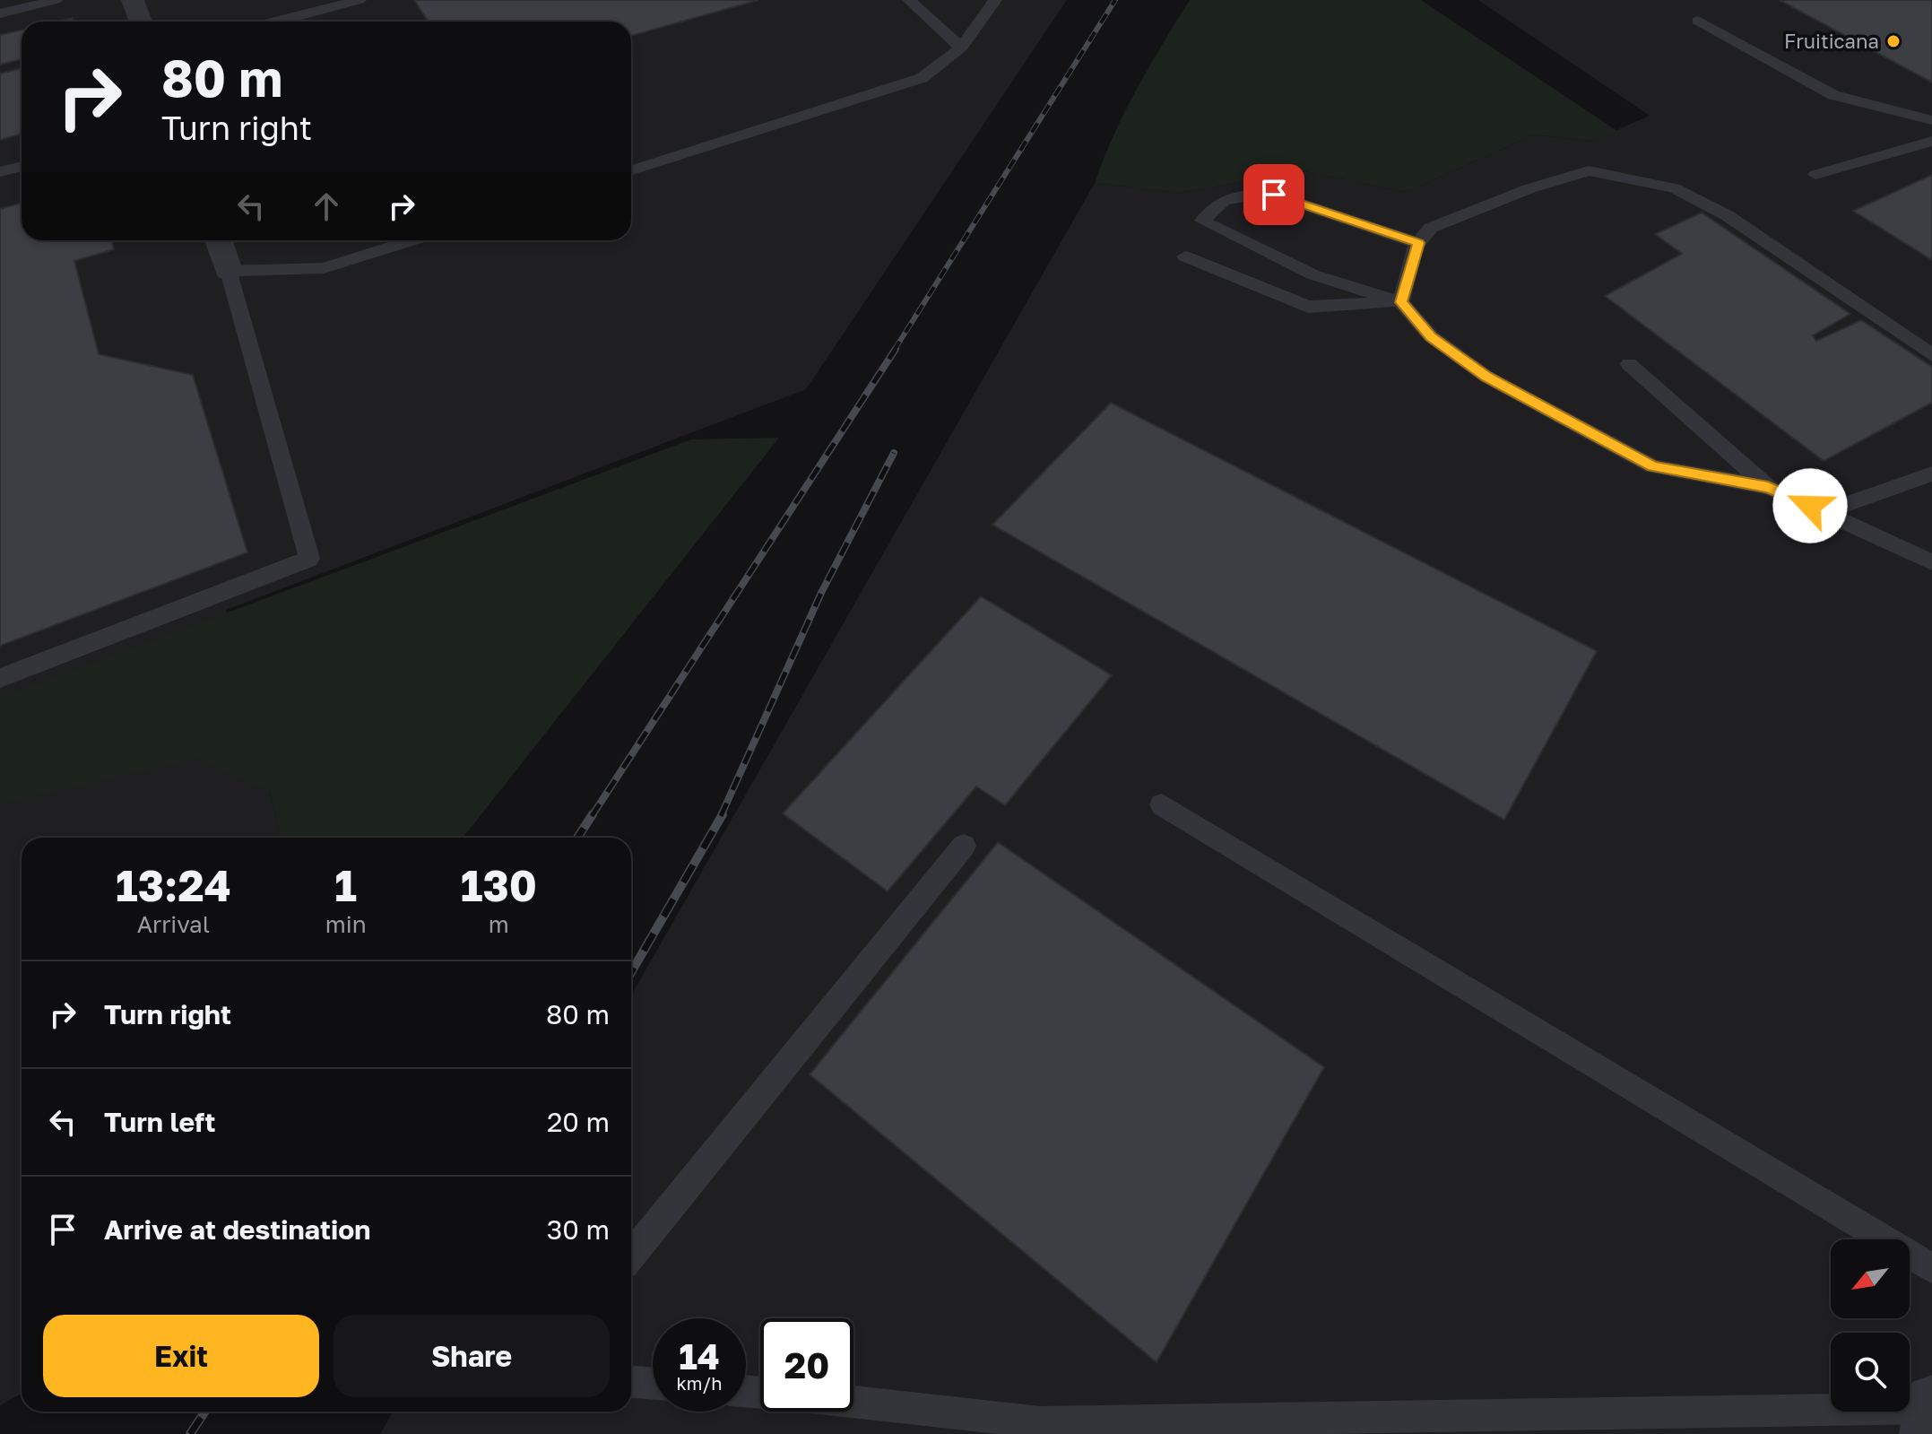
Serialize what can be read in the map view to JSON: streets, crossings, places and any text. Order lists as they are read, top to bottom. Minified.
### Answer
{"places":["Fruiticana"],"north":"bottom left","page":{"turn":["80 m","Turn right"],"eta":["13:24","Arrival","1","min","130","m"],"list":[{"name":"Turn right","value":"80 m"},{"name":"Turn left","value":"20 m"},{"name":"Arrive at destination","value":"30 m"}],"buttons":["Exit","Share"],"speed":"14 km/h","limit":"20"}}
